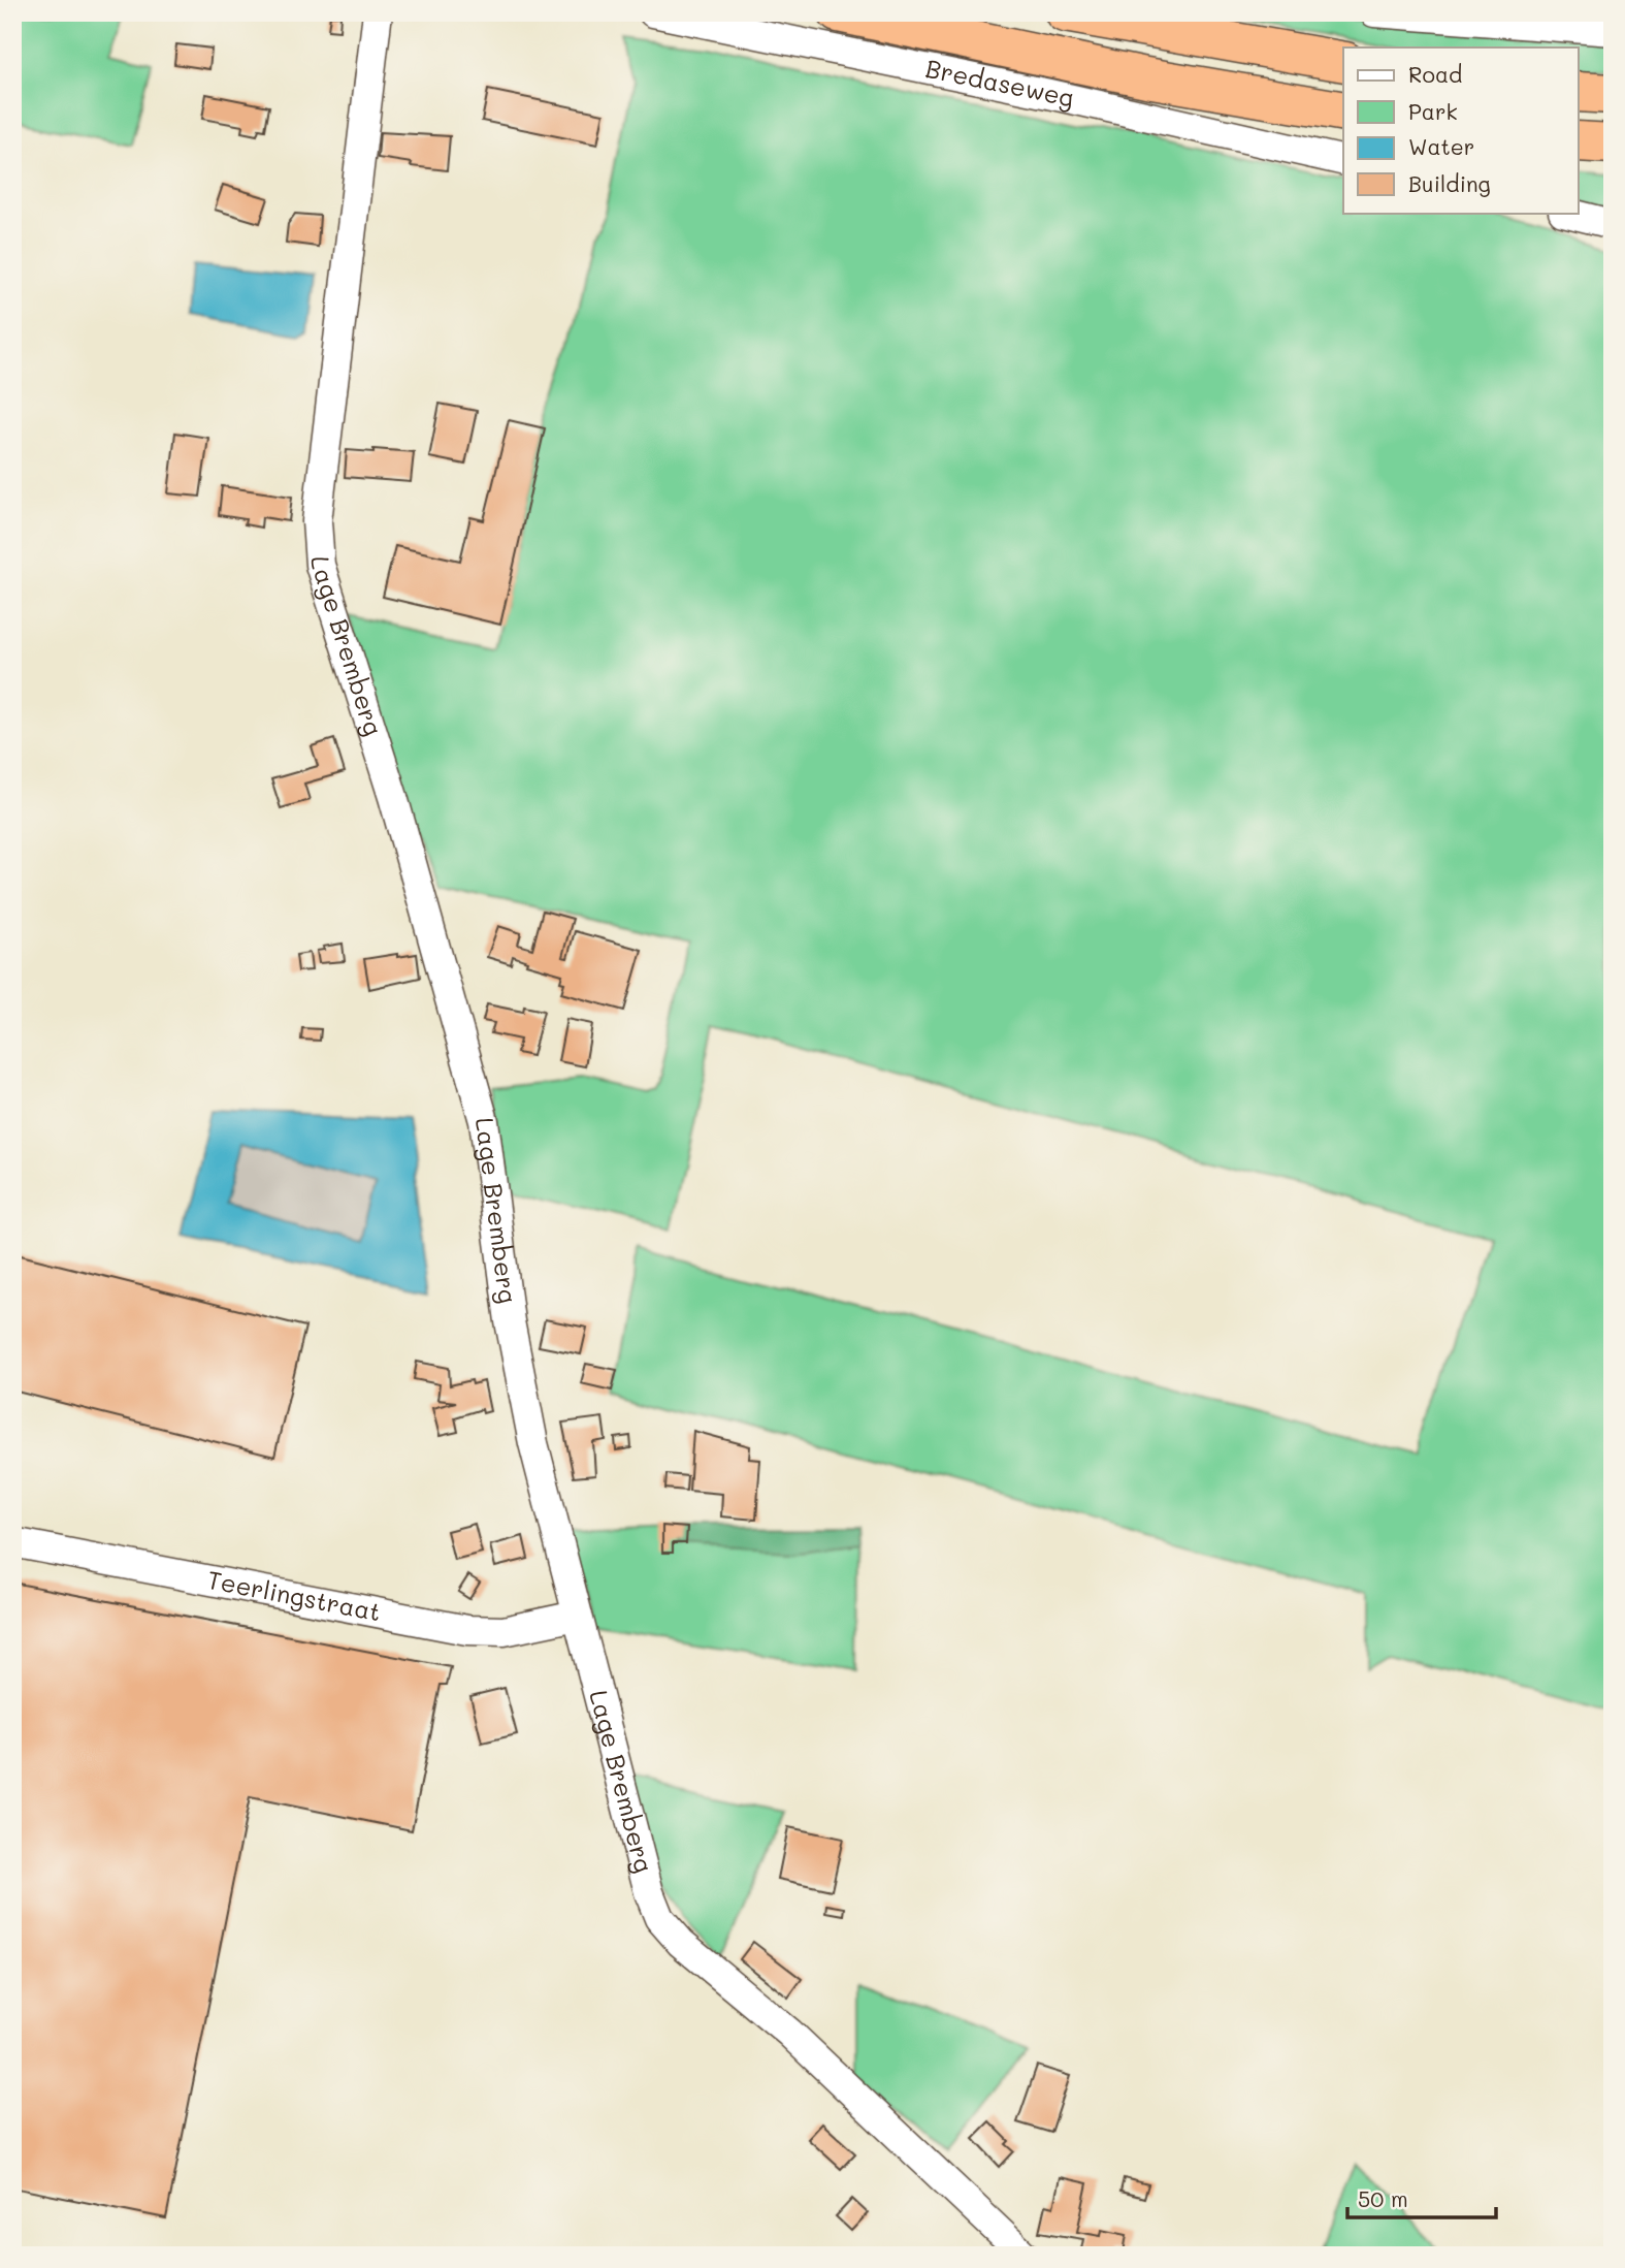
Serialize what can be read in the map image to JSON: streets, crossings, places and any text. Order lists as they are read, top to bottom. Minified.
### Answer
{"streets":{"street":["Bredaseweg","Lage Bremberg","Teerlingstraat"]},"crossings":[["Lage Bremberg","Teerlingstraat"]],"legend":["Road","Park","Water","Building"],"scale_bar":"50 m"}
